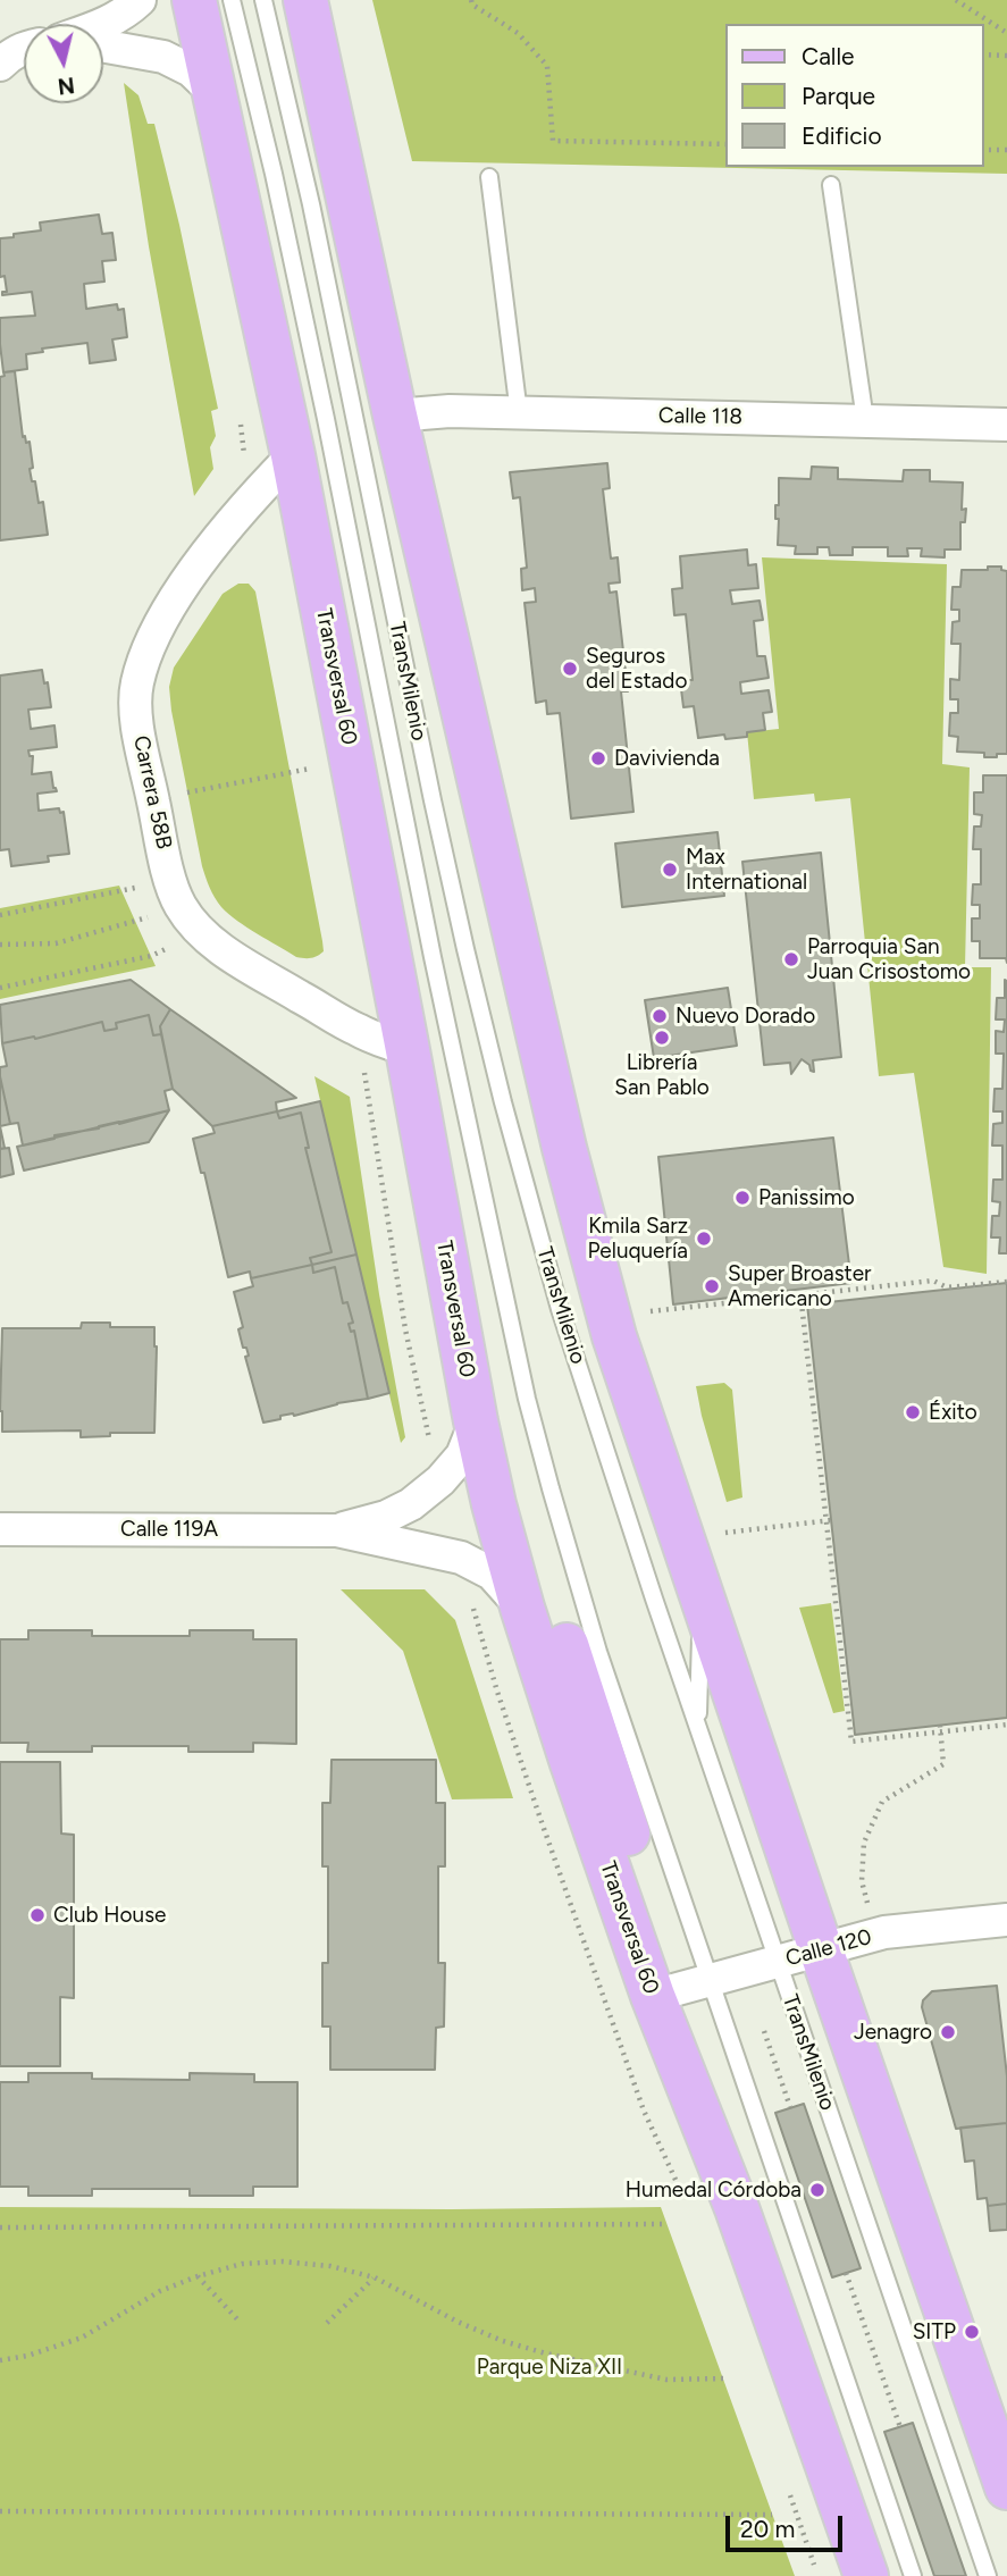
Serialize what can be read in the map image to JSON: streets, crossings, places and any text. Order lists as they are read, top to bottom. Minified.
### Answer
{"streets":{"main road":["Transversal 60"],"street":["Calle 118","Carrera 58B","Calle 119A","Calle 120"],"lane":["TransMilenio"]},"crossings":[["Transversal 60","TransMilenio"],["Transversal 60","Carrera 58B"],["Transversal 60","Calle 119A"],["Transversal 60","Calle 120"],["TransMilenio","Calle 120"]],"parks":["Parque Niza XII"],"places":["Seguros del Estado","Davivienda","Max International","Parroquia San Juan Crisostomo","Nuevo Dorado","Librería San Pablo","Panissimo","Kmila Sarz Peluquería","Super Broaster Americano","Éxito","Club House","Jenagro","Humedal Córdoba","SITP"],"legend":["Calle","Parque","Edificio"],"scale_bar":"20 m","north":"bottom"}
